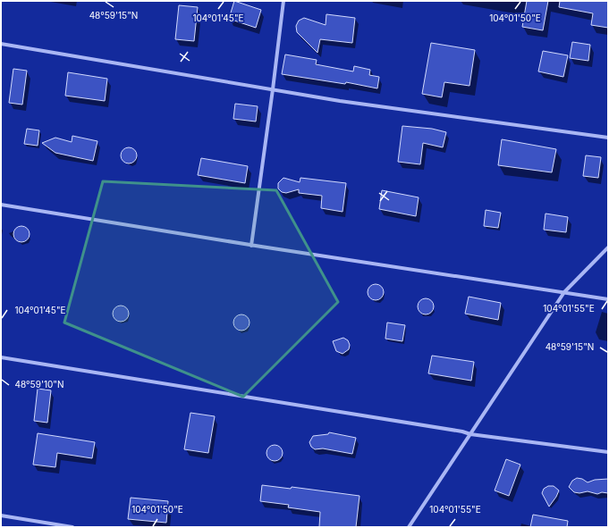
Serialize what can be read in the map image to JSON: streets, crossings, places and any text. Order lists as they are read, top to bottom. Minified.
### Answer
{"coordinates":["48°59'15\"N","104°01'45\"E","104°01'50\"E","104°01'55\"E","48°59'10\"N"]}
